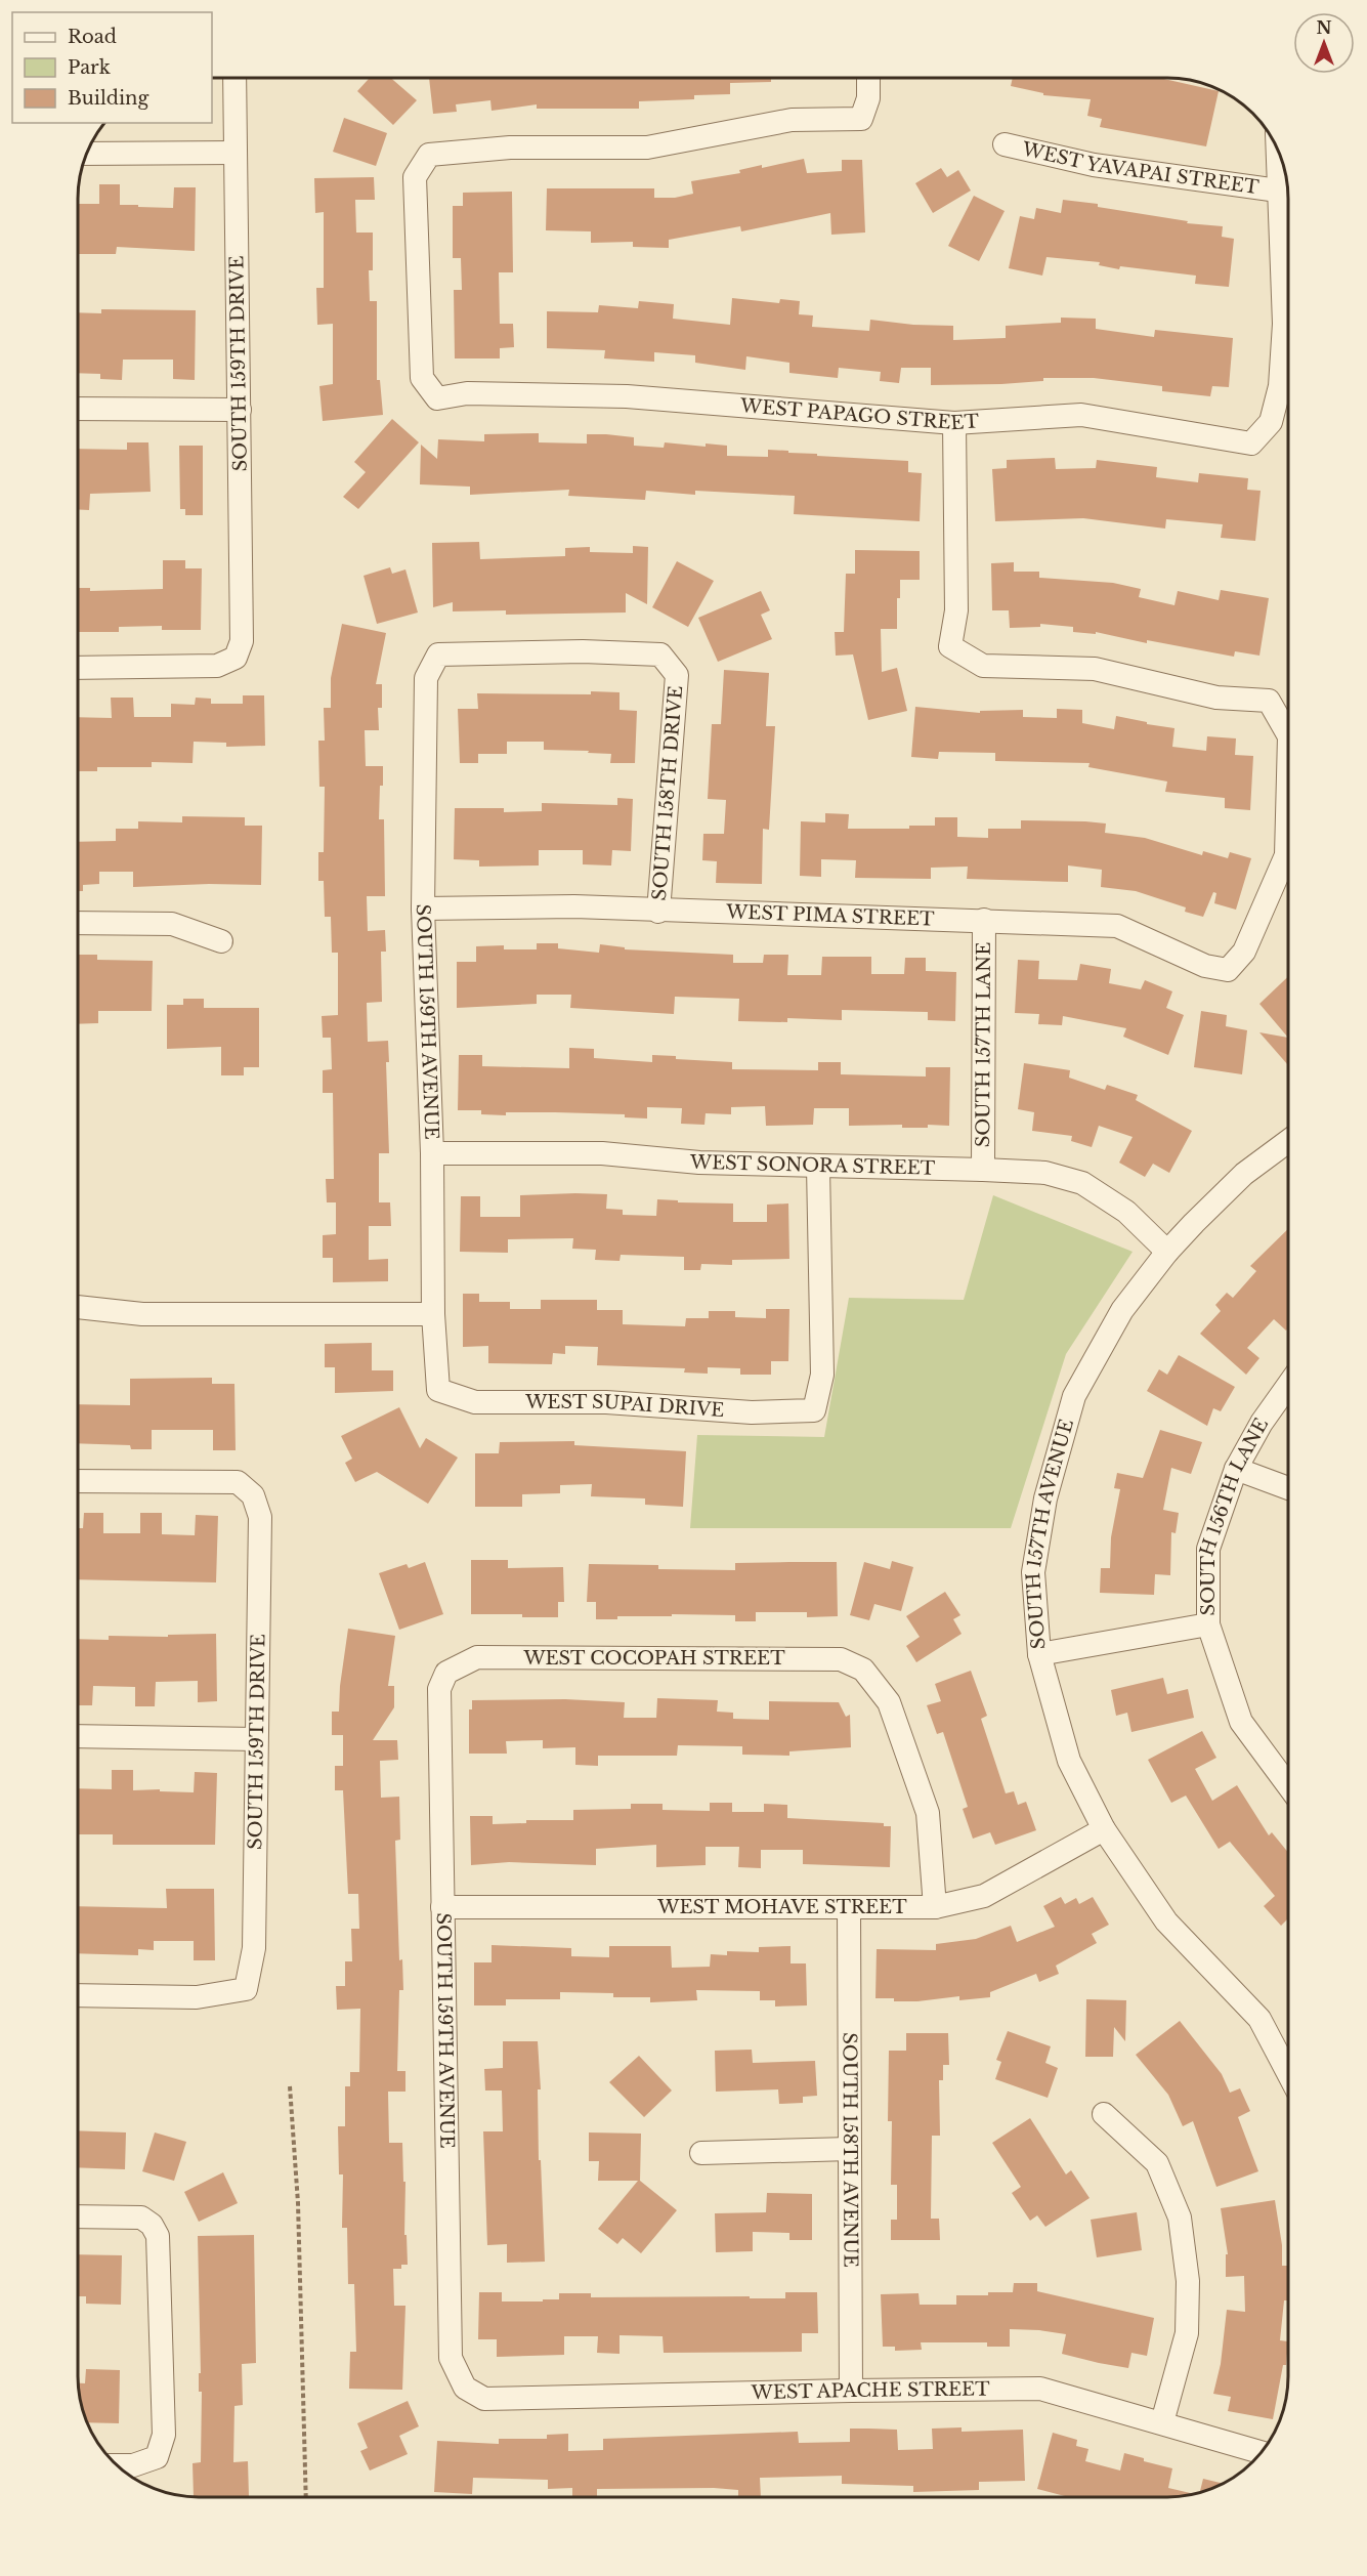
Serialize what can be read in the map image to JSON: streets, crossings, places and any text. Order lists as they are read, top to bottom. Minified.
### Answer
{"streets":{"street":["WEST YAVAPAI STREET","SOUTH 159TH DRIVE","WEST PAPAGO STREET","SOUTH 158TH DRIVE","WEST PIMA STREET","SOUTH 159TH AVENUE","SOUTH 157TH LANE","WEST SONORA STREET","WEST SUPAI DRIVE","SOUTH 156TH LANE","SOUTH 157TH AVENUE","WEST COCOPAH STREET","WEST MOHAVE STREET","SOUTH 158TH AVENUE","WEST APACHE STREET"]},"crossings":[["WEST PAPAGO STREET","WEST PIMA STREET"],["SOUTH 158TH DRIVE","WEST PIMA STREET"],["SOUTH 158TH DRIVE","SOUTH 159TH AVENUE"],["WEST PIMA STREET","SOUTH 159TH AVENUE"],["WEST PIMA STREET","SOUTH 157TH LANE"],["SOUTH 159TH AVENUE","WEST SONORA STREET"],["SOUTH 159TH AVENUE","WEST SUPAI DRIVE"],["SOUTH 159TH AVENUE","WEST COCOPAH STREET"],["SOUTH 159TH AVENUE","WEST MOHAVE STREET"],["SOUTH 159TH AVENUE","WEST APACHE STREET"],["SOUTH 157TH LANE","WEST SONORA STREET"],["WEST SONORA STREET","WEST SUPAI DRIVE"],["WEST SONORA STREET","SOUTH 157TH AVENUE"],["SOUTH 157TH AVENUE","WEST MOHAVE STREET"],["WEST COCOPAH STREET","WEST MOHAVE STREET"],["WEST MOHAVE STREET","SOUTH 158TH AVENUE"],["SOUTH 158TH AVENUE","WEST APACHE STREET"]],"legend":["Road","Park","Building"],"north":"top"}
